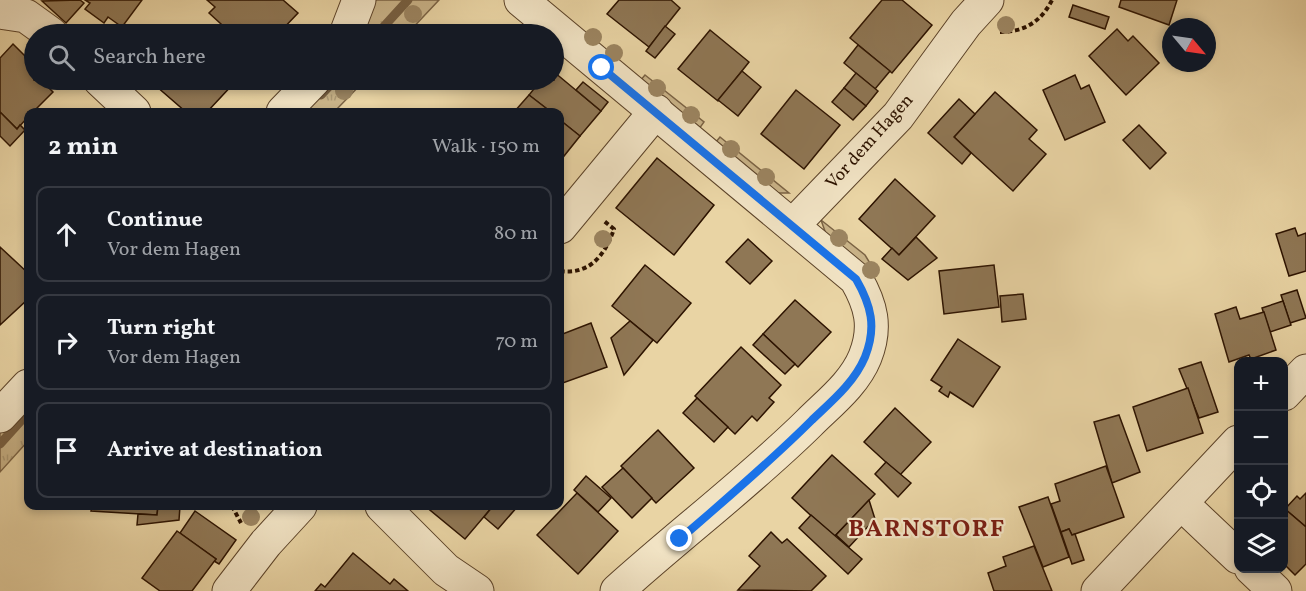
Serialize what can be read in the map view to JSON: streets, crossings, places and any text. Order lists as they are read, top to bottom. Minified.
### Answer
{"streets":{"street":["Vor dem Hagen"]},"districts":["BARNSTORF"],"north":"bottom right","page":{"search":"Search here","heading":["2 min","Walk · 150 m"],"list":[["Continue","Vor dem Hagen","80 m"],["Turn right","Vor dem Hagen","70 m"],"Arrive at destination"],"map_buttons":["+","−"]}}
